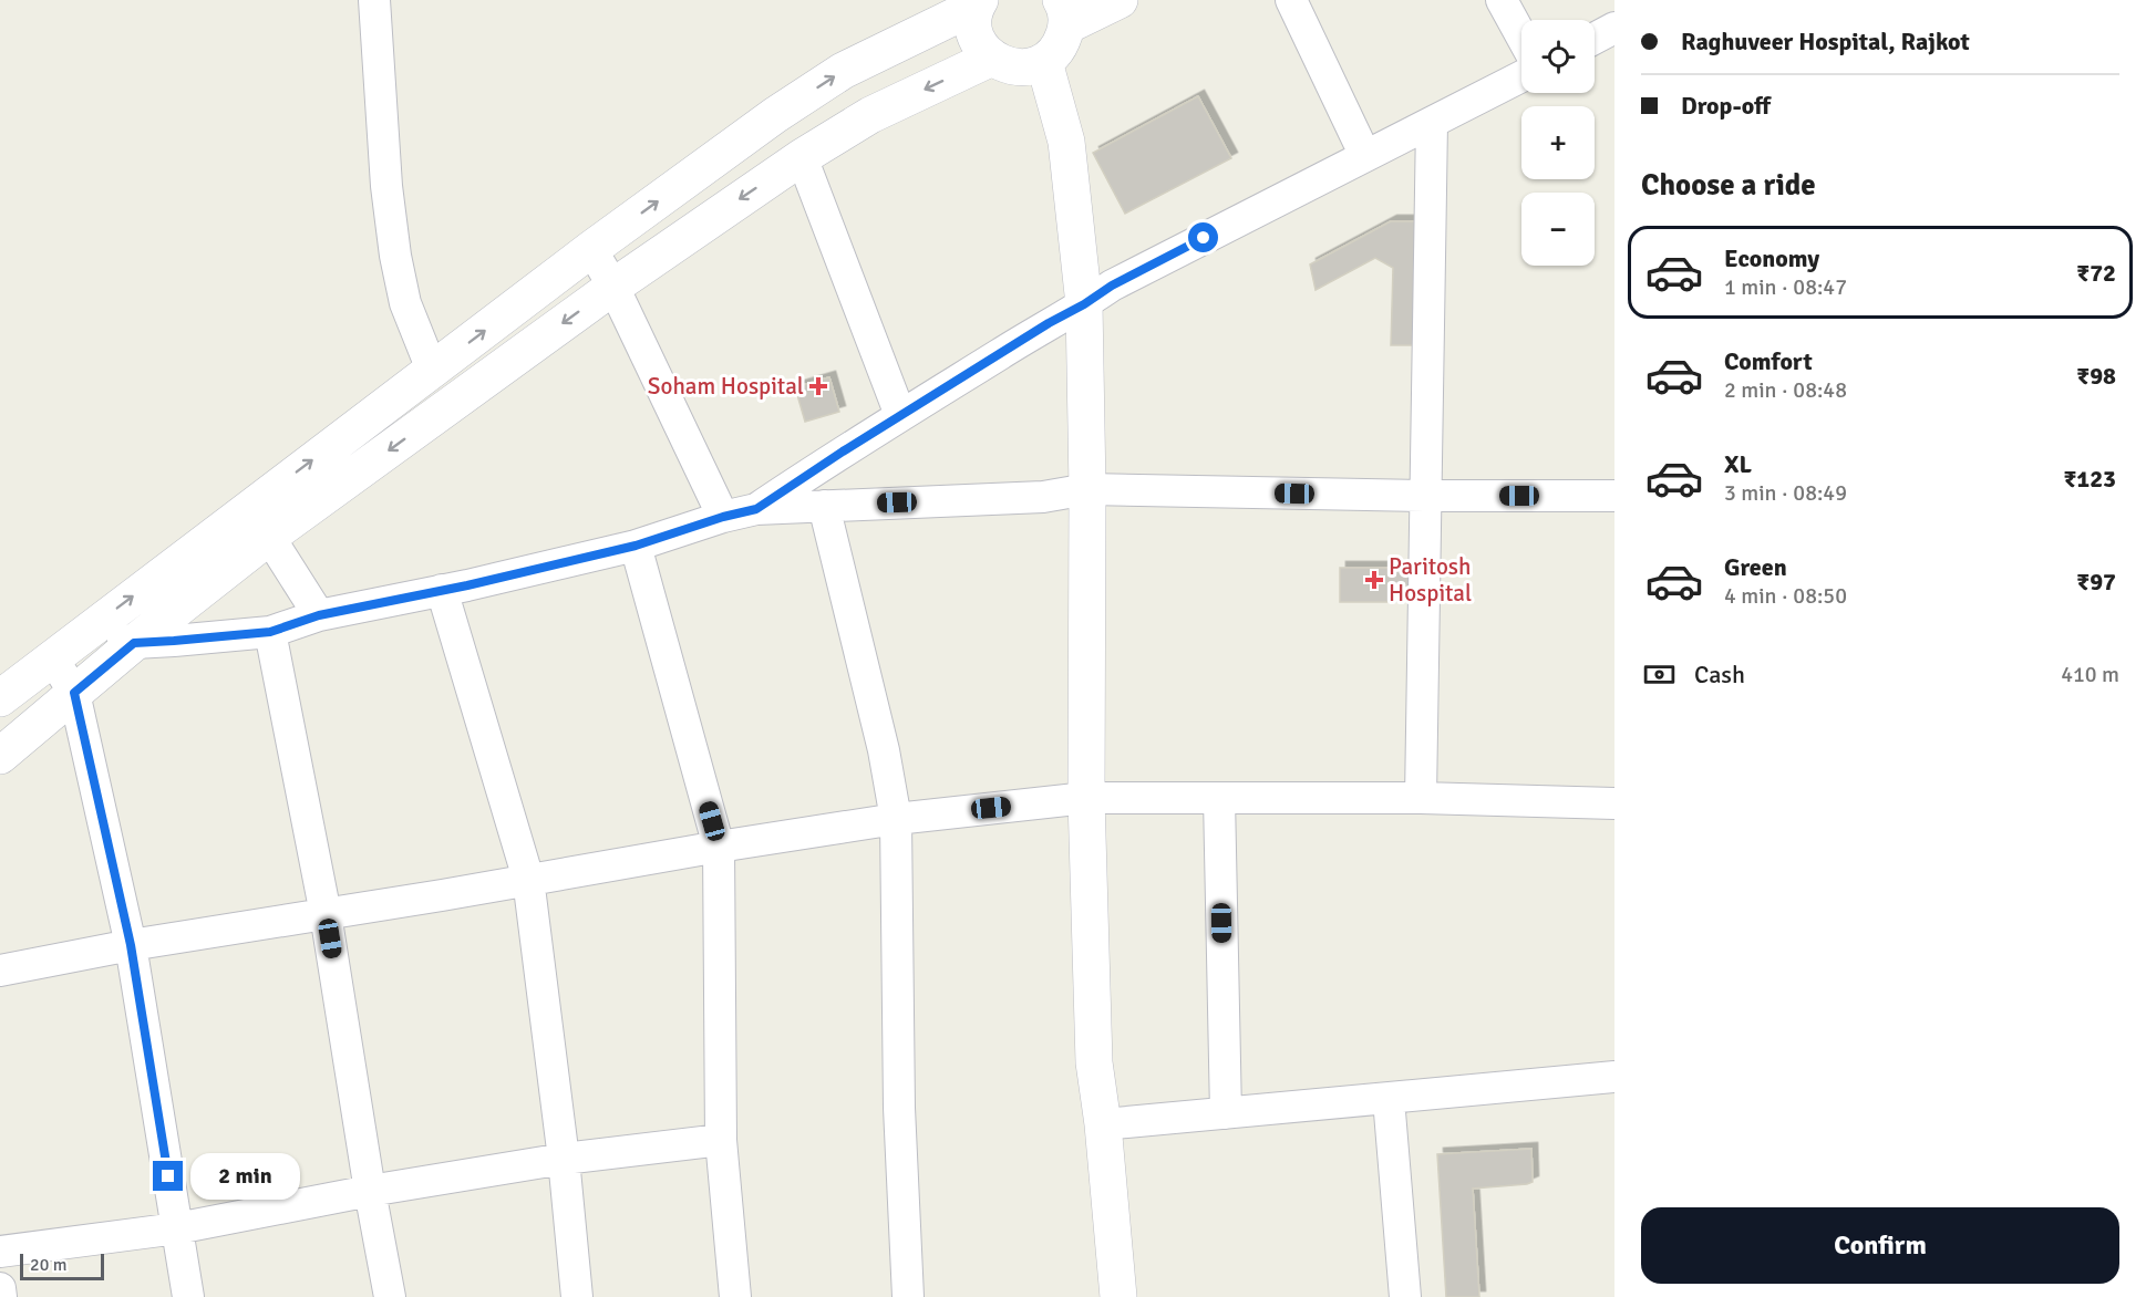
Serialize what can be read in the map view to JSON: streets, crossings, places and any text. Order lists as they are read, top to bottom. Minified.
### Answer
{"places":{"health":["Soham Hospital","Paritosh Hospital"]},"scale_bar":"20 m","page":{"banner":["Raghuveer Hospital, Rajkot","Drop-off"],"map_buttons":["+","−"],"heading":"Choose a ride","list":[{"name":"Economy","note":"1 min · 08:47","value":"₹72"},{"name":"Comfort","note":"2 min · 08:48","value":"₹98"},{"name":"XL","note":"3 min · 08:49","value":"₹123"},{"name":"Green","note":"4 min · 08:50","value":"₹97"}],"pay":["Cash","410 m"],"bubble":"2 min","buttons":"Confirm","scale":"20 m"}}
